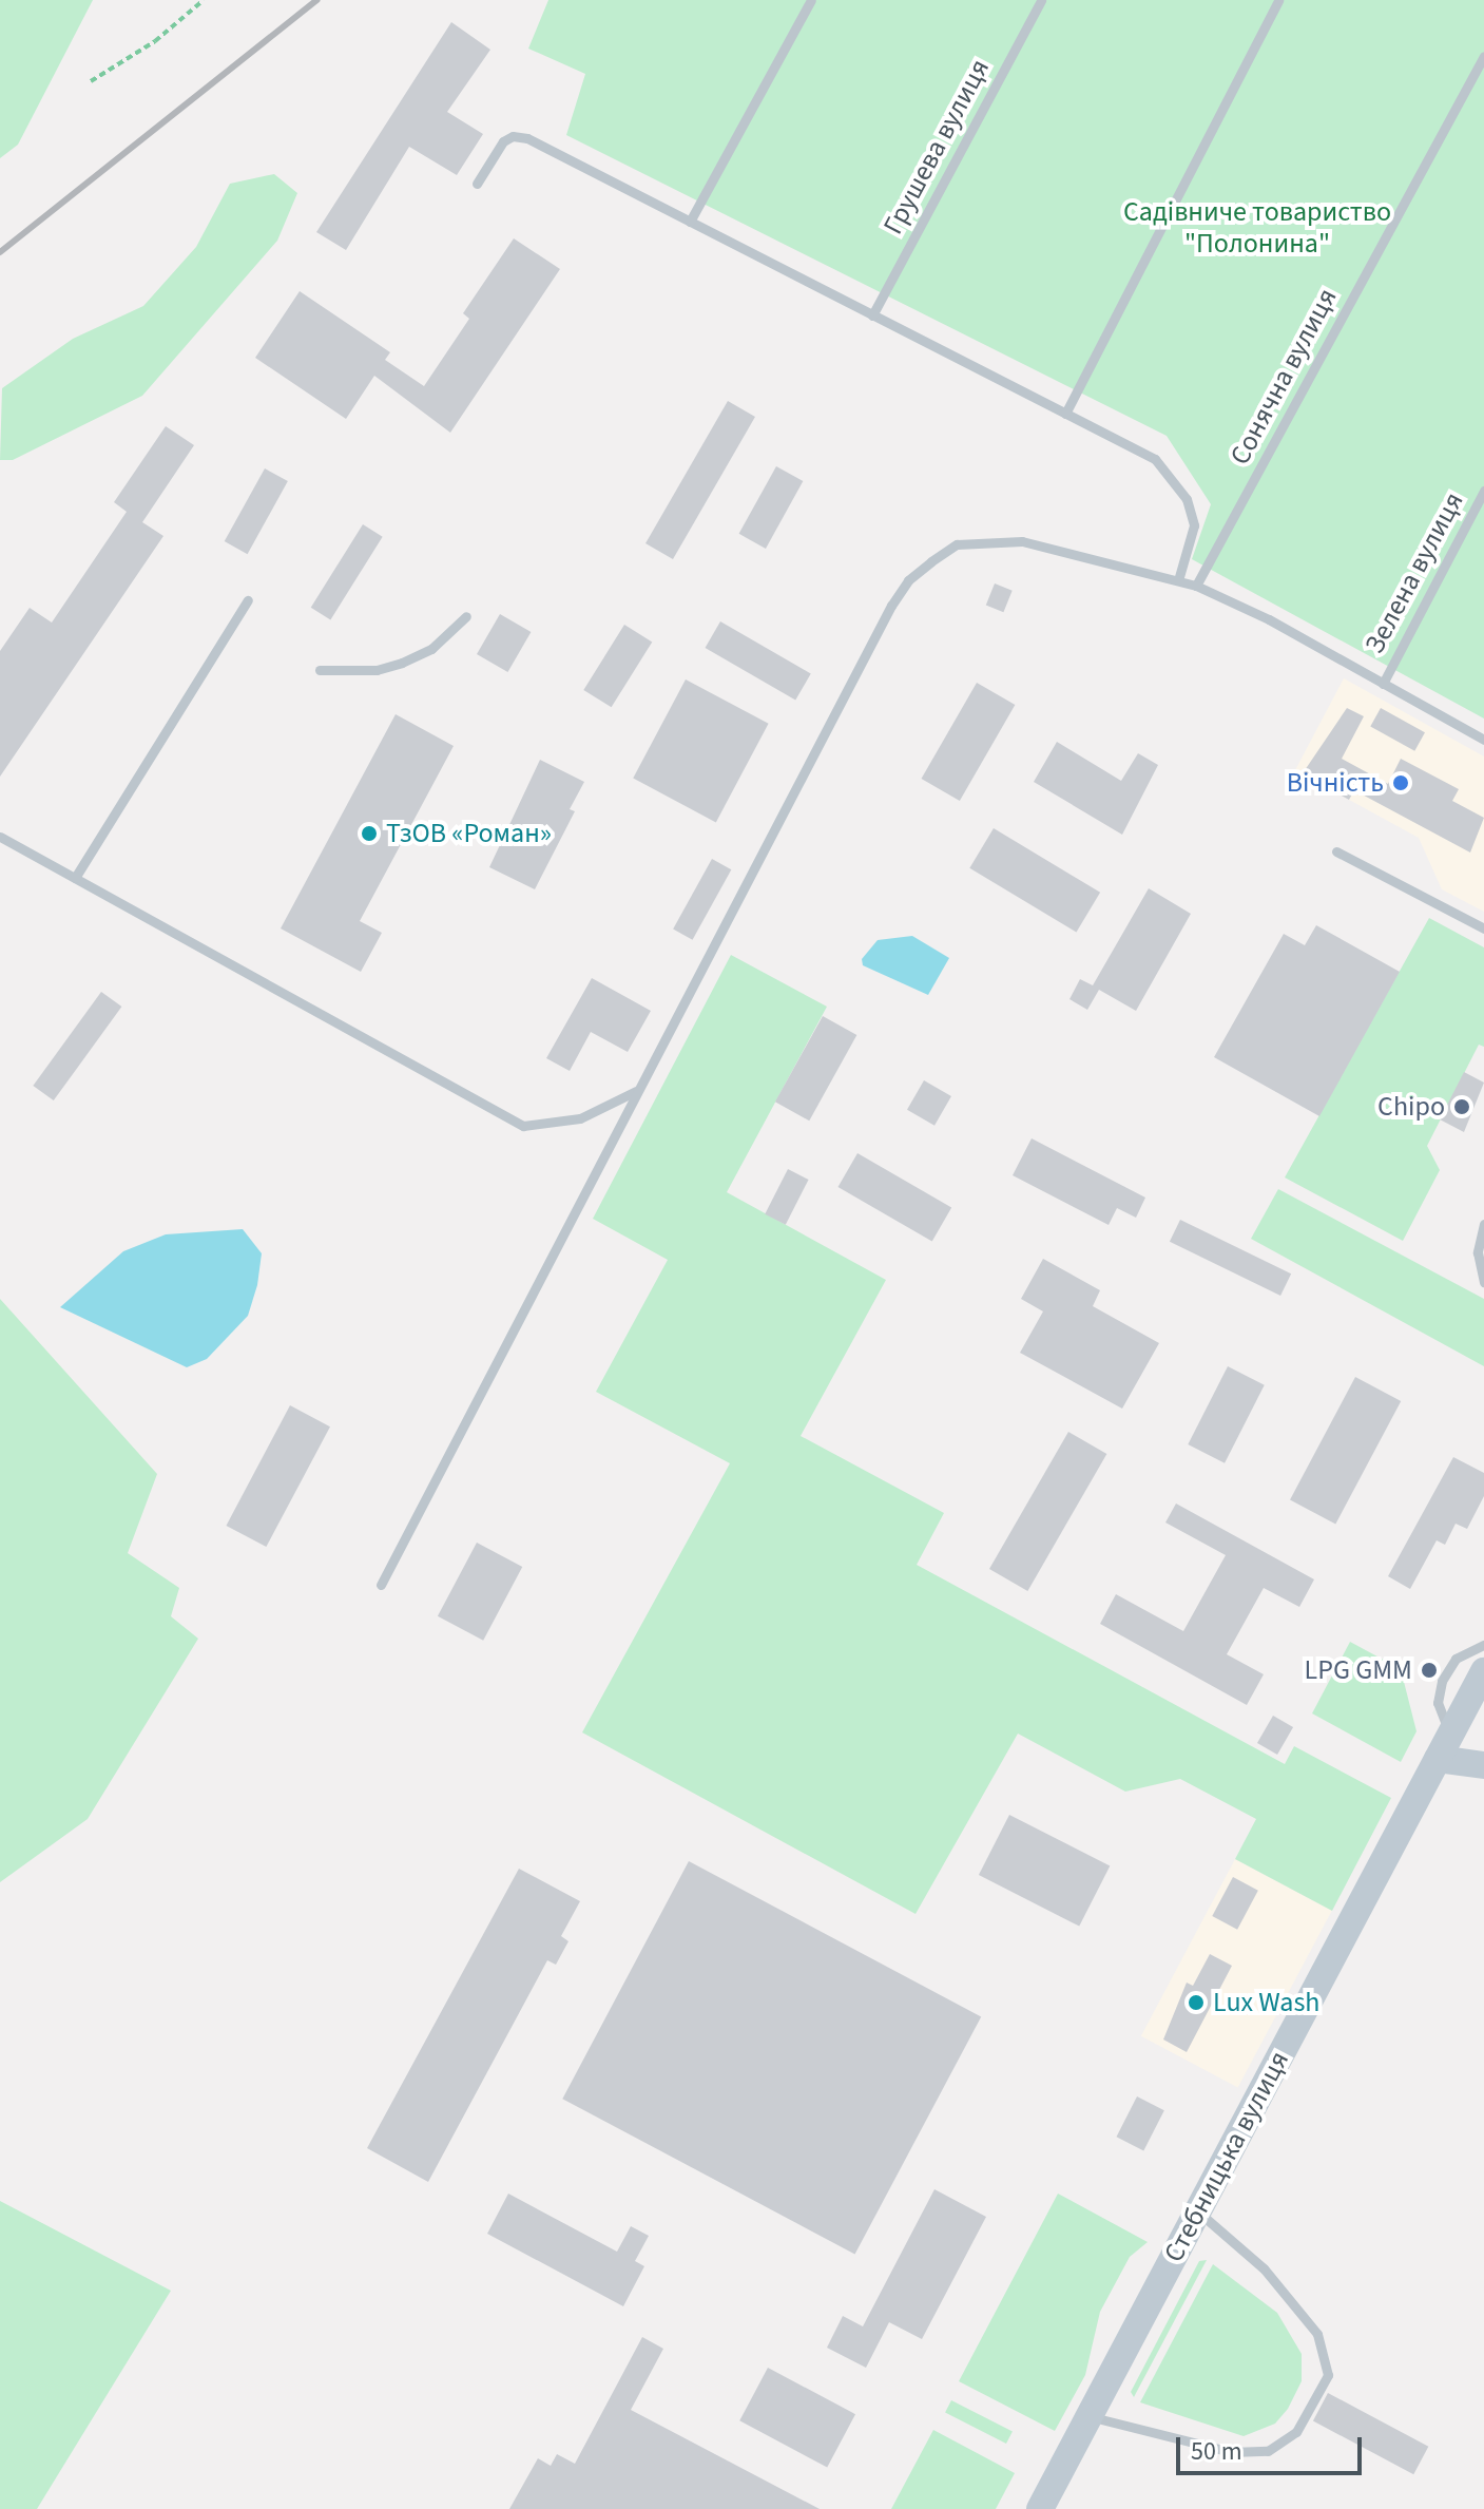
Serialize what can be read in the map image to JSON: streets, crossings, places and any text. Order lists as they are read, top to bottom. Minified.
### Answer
{"streets":{"street":["Стебницька вулиця"],"lane":["Грушева вулиця","Сонячна вулиця","Зелена вулиця"]},"parks":["Садівниче товариство \"Полонина\""],"places":["Вічність","ТзОВ «Роман»","Chipo","LPG GMM","Lux Wash"],"scale_bar":"50 m"}
